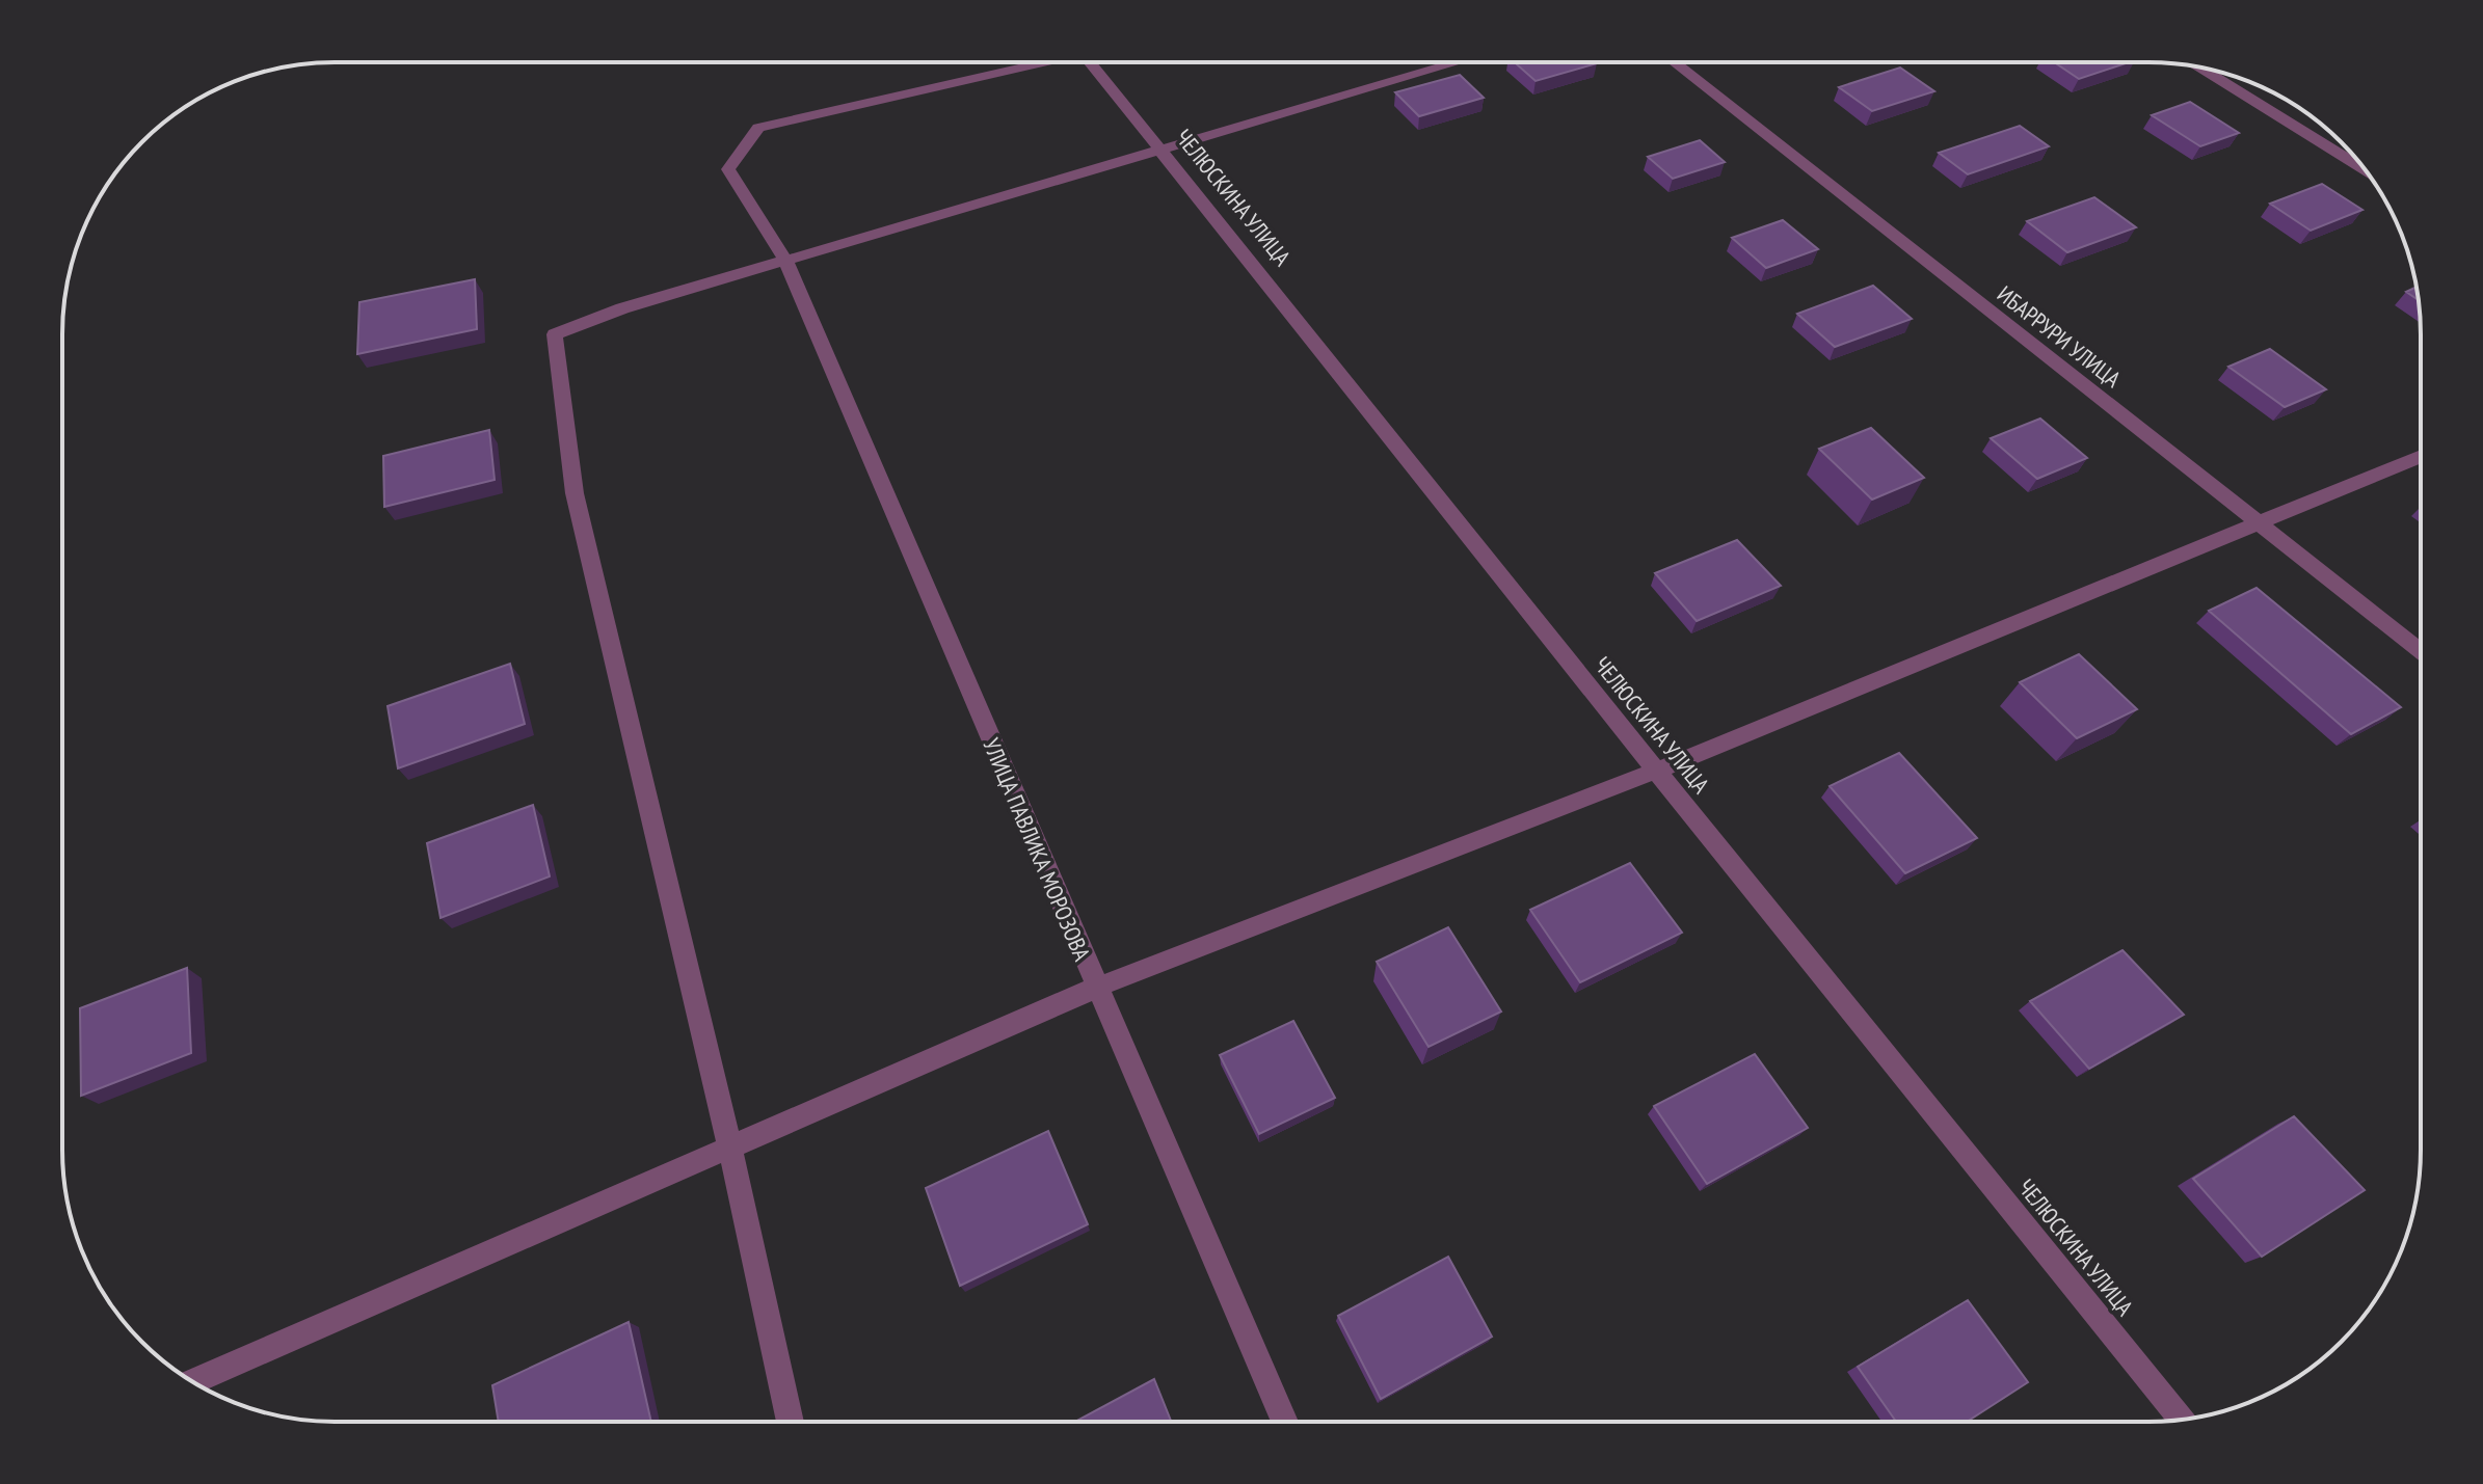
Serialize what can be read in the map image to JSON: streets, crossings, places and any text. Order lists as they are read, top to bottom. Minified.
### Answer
{"streets":{"street":["ЧЕЛЮСКИНА УЛИЦА","ИБАРРУРИ УЛИЦА","УЛИЦА ПАВЛИКА МОРОЗОВА"]}}
